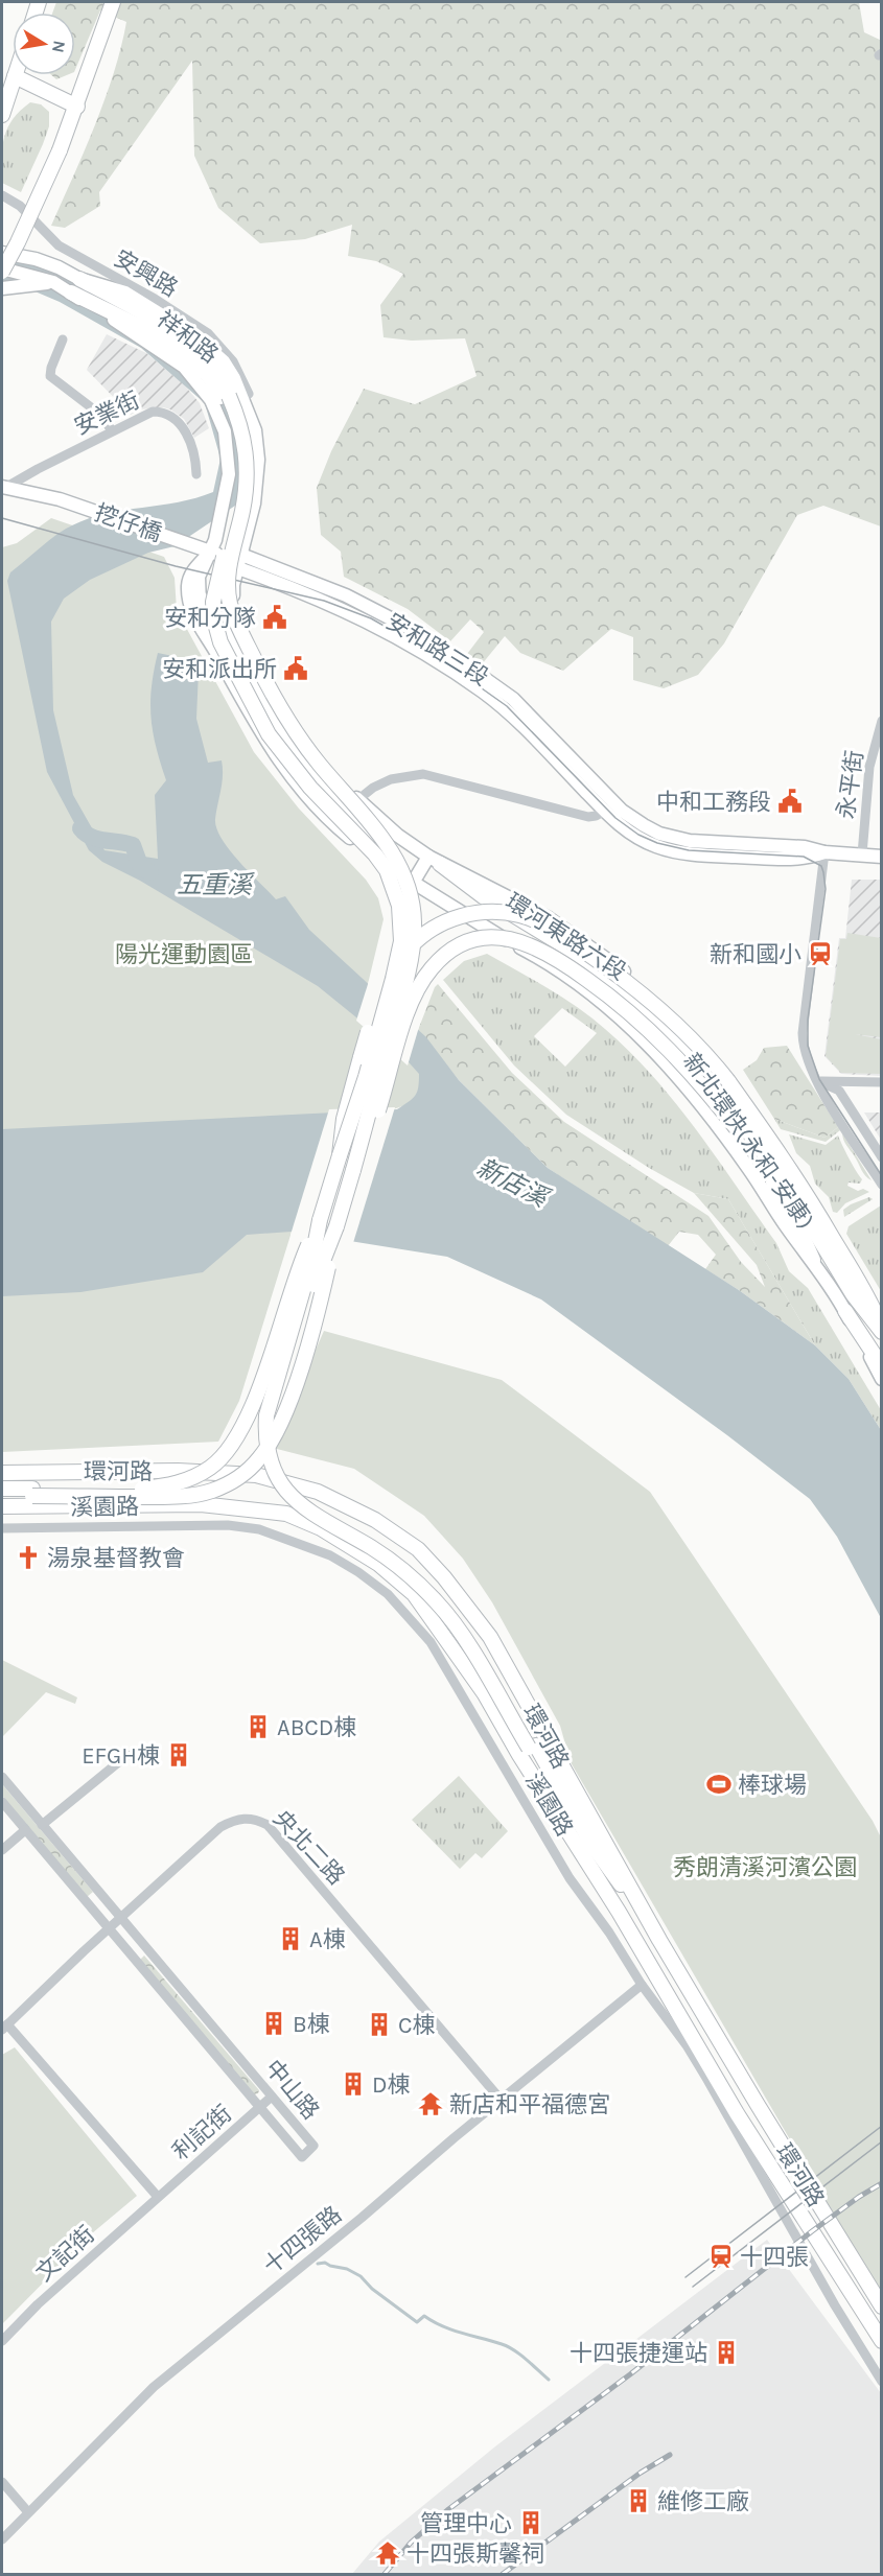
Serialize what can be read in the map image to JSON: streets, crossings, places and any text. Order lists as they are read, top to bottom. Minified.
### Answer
{"streets":{"highway":["新北環快(永和-安康)","環河路"],"main road":["祥和路","挖仔橋","安和路三段","環河東路六段"],"street":["安興路","安業街","永平街","溪園路","央北二路","中山路","利記街","十四張路","文記街"]},"crossings":[["祥和路","安和路三段"],["祥和路","環河東路六段"],["安業街","挖仔橋"],["挖仔橋","安和路三段"],["安和路三段","永平街"],["安和路三段","環河東路六段"],["環河東路六段","新北環快(永和-安康)"],["溪園路","十四張路"],["央北二路","中山路"],["央北二路","十四張路"],["中山路","利記街"],["利記街","文記街"]],"water":["五重溪","新店溪"],"parks":["陽光運動園區","秀朗清溪河濱公園"],"places":{"public building":["安和分隊","安和派出所","中和工務段"],"station":["新和國小","十四張"],"church":["湯泉基督教會"],"building":["ABCD棟","EFGH棟","A棟","B棟","C棟","D棟","十四張捷運站","維修工廠","管理中心"],"sports":["棒球場"],"temple":["新店和平福德宮","十四張斯馨祠"]},"north":"right"}
